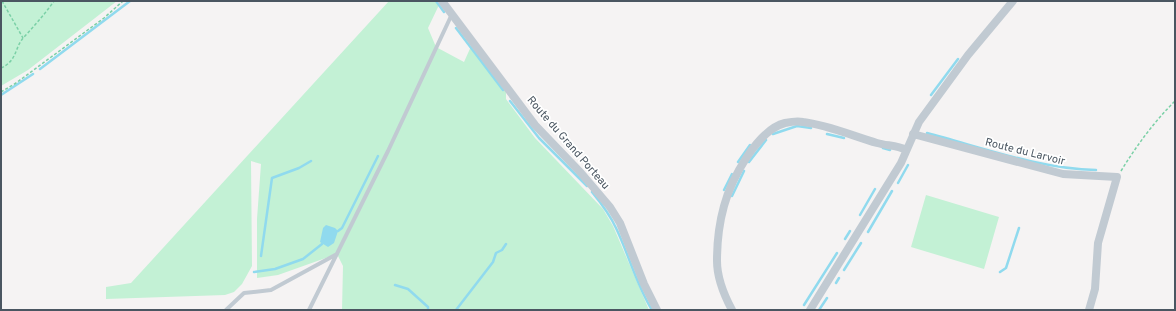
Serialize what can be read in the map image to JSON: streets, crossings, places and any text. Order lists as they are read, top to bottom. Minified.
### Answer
{"streets":{"street":["Route du Grand Porteau","Route du Larvoir"]}}
